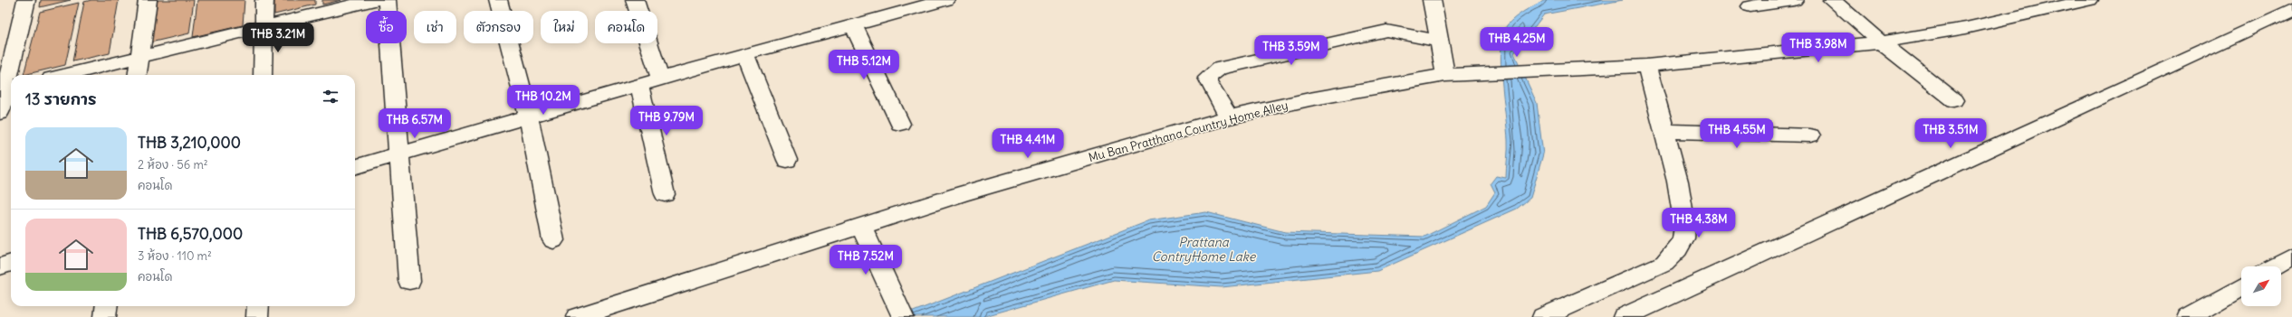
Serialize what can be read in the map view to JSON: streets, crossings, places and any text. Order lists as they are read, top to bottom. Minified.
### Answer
{"streets":{"street":["Mu Ban Pratthana Country Home Alley"]},"water":["Prattana ContryHome Lake"],"north":"top right","page":{"chip":["ซื้อ","เช่า","ตัวกรอง","ใหม่","คอนโด"],"price":["THB 3.21M","THB 4.25M","THB 3.98M","THB 3.59M","THB 5.12M","THB 10.2M","THB 9.79M","THB 6.57M","THB 4.55M","THB 3.51M","THB 4.41M","THB 4.38M","THB 7.52M"],"heading":"13 รายการ","list":[{"name":"THB 3,210,000","note":"2 ห้อง · 56 m² · คอนโด"},{"name":"THB 6,570,000","note":"3 ห้อง · 110 m² · คอนโด"}]}}
